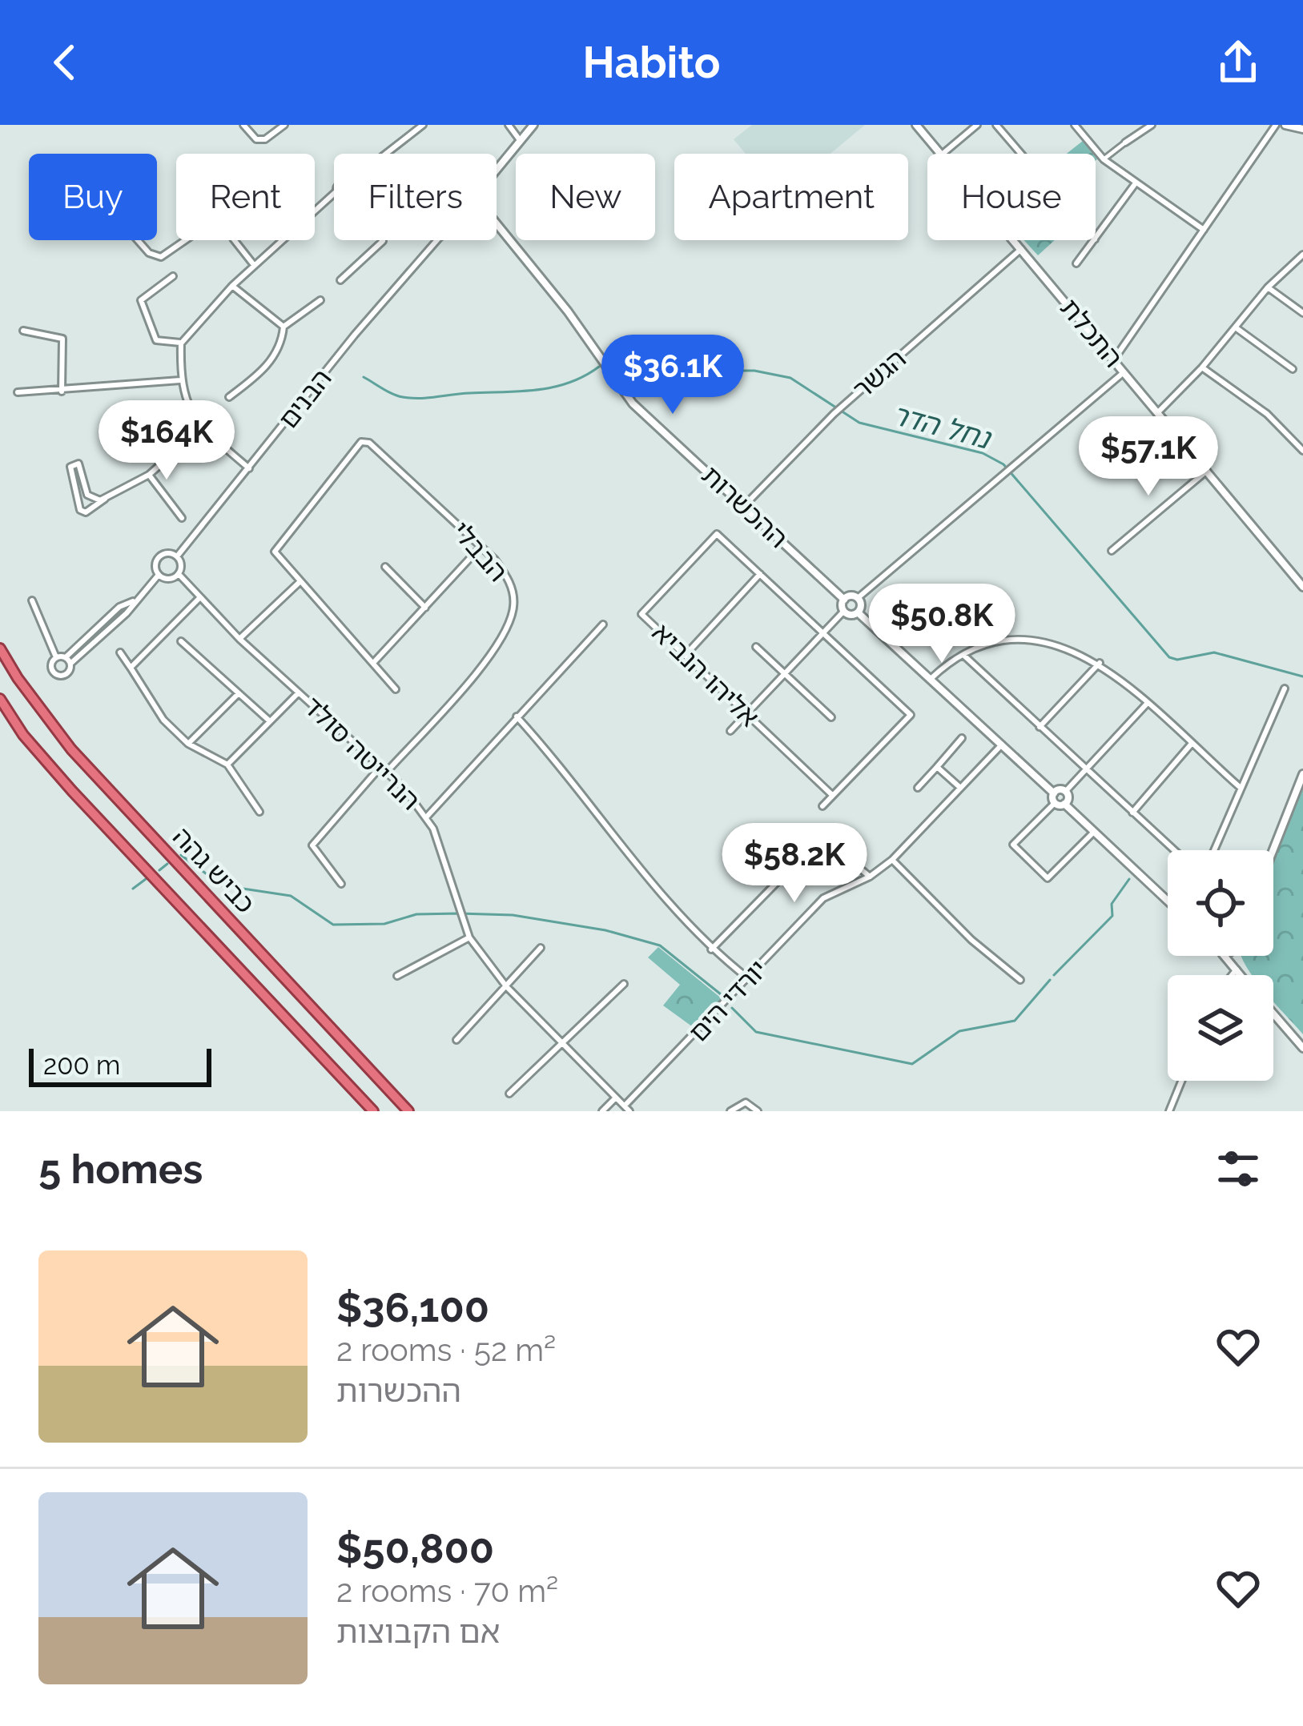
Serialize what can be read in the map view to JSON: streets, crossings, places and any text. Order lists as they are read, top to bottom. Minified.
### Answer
{"streets":{"highway":["כביש גהה"],"street":["התכלת","הגשר","הבנים","ההכשרות","הבבלי","אליהו הנביא","הנרייטה סולד","יורדי הים"]},"crossings":[["התכלת","הגשר"],["הגשר","ההכשרות"],["הבבלי","הנרייטה סולד"],["הנרייטה סולד","יורדי הים"]],"water":["נחל הדר"],"scale_bar":"200 m","page":{"header":"Habito","chip":["Buy","Rent","Filters","New","Apartment","House"],"price":["$36.1K","$164K","$57.1K","$50.8K","$58.2K"],"scale":"200 m","heading":"5 homes","list":[{"name":"$36,100","note":"2 rooms · 52 m² · ההכשרות"},{"name":"$50,800","note":"2 rooms · 70 m² · אם הקבוצות"}]}}
